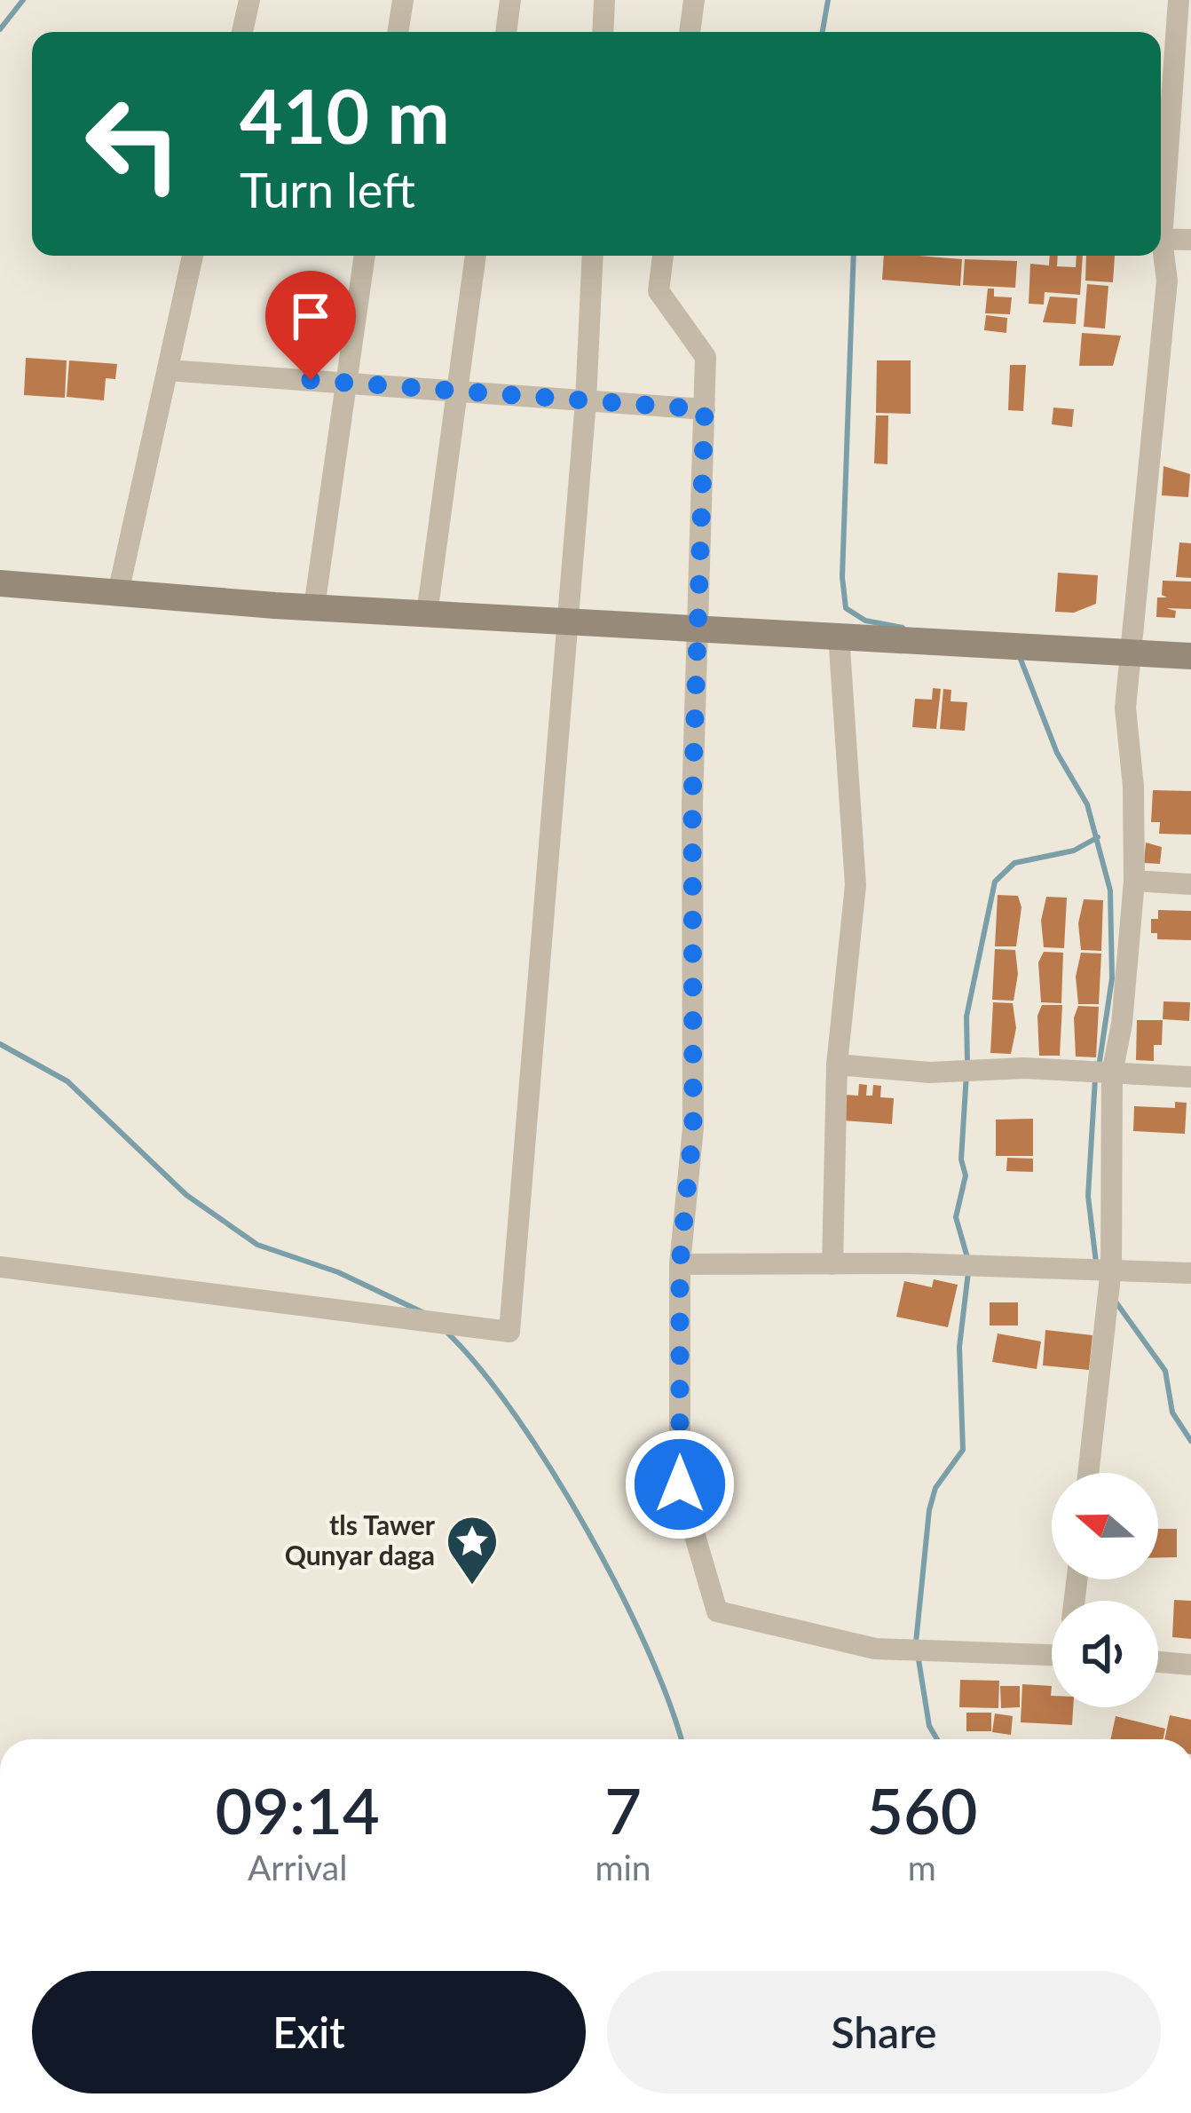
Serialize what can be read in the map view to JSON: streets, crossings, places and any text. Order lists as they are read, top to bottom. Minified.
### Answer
{"places":{"place":["tls Tawer Qunyar daga"]},"north":"left","page":{"turn":["410 m","Turn left"],"eta":["09:14","Arrival","7","min","560","m"],"buttons":["Exit","Share"]}}
